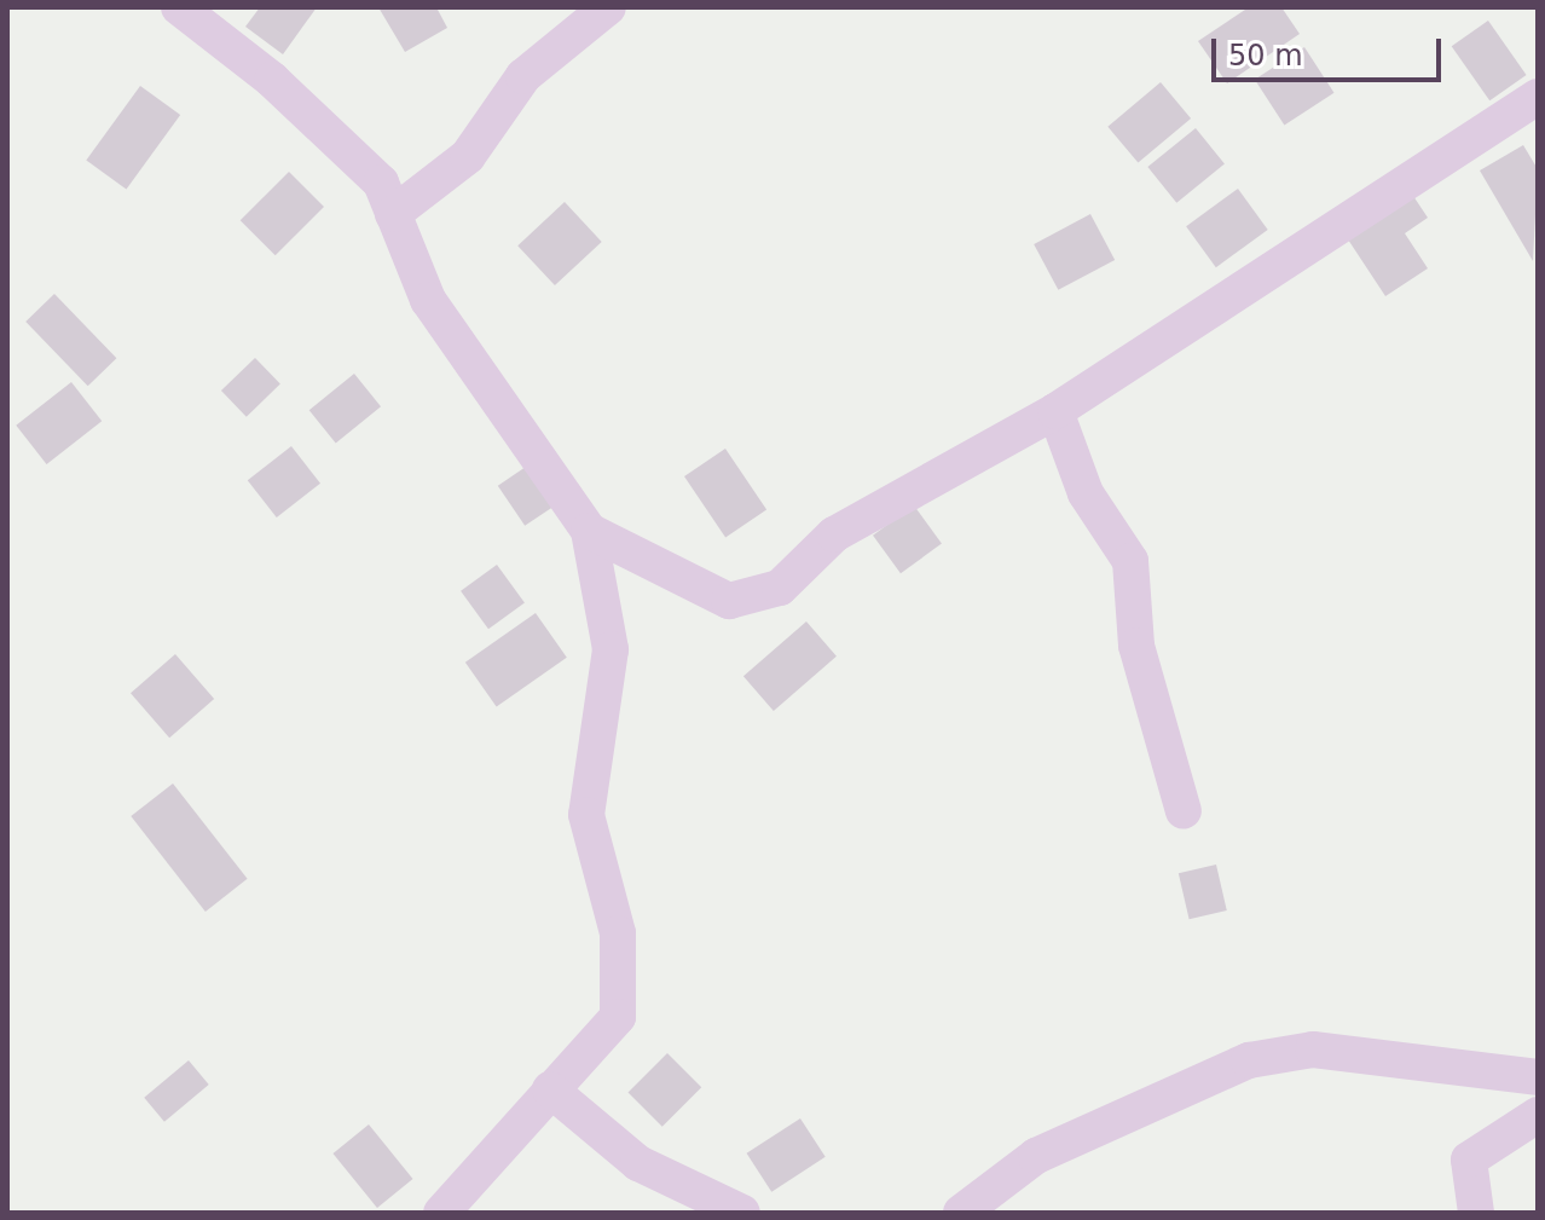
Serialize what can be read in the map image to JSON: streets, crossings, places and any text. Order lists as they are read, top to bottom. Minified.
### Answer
{"scale_bar":"50 m"}
